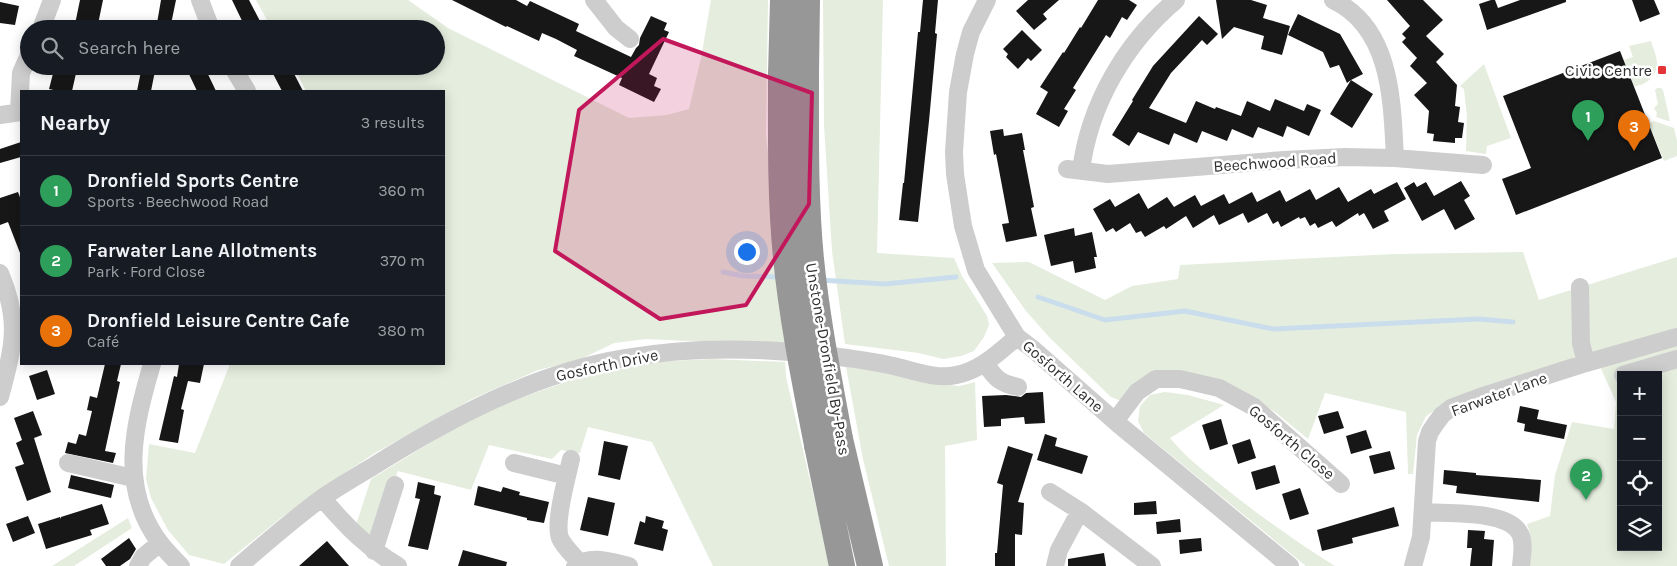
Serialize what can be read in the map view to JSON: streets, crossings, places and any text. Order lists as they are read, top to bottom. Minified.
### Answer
{"streets":{"highway":["Unstone-Dronfield By-Pass"],"street":["Beechwood Road","Gosforth Drive","Gosforth Lane","Farwater Lane","Gosforth Close"]},"crossings":[["Gosforth Drive","Gosforth Lane"],["Gosforth Lane","Gosforth Close"]],"places":{"transit":["Civic Centre"]},"page":{"search":"Search here","heading":["Nearby","3 results"],"pins":["1","3","2"],"list":[{"mark":"1","name":"Dronfield Sports Centre","note":"Sports · Beechwood Road","value":"360 m"},{"mark":"2","name":"Farwater Lane Allotments","note":"Park · Ford Close","value":"370 m"},{"mark":"3","name":"Dronfield Leisure Centre Cafe","note":"Café","value":"380 m"}],"map_buttons":["+","−"]}}
